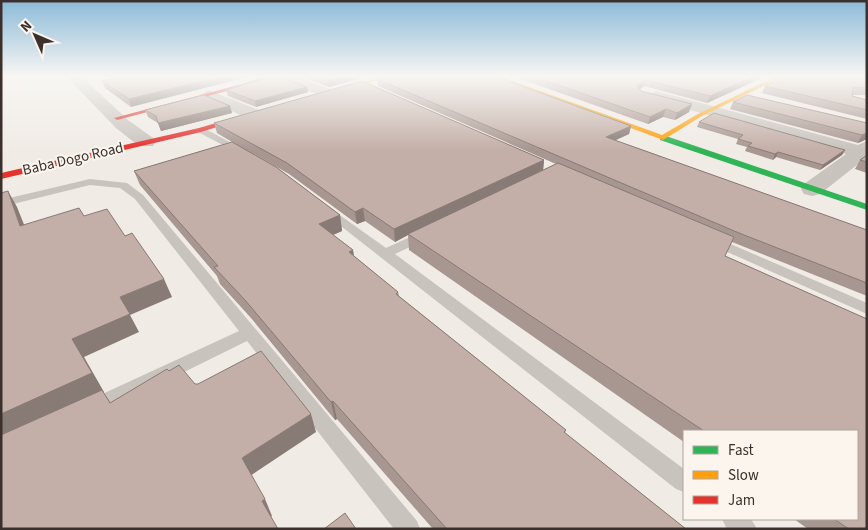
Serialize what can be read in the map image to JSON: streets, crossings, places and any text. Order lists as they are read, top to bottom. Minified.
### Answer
{"streets":{"street":["Baba Dogo Road"]},"legend":["Fast","Slow","Jam"],"north":"top left"}
